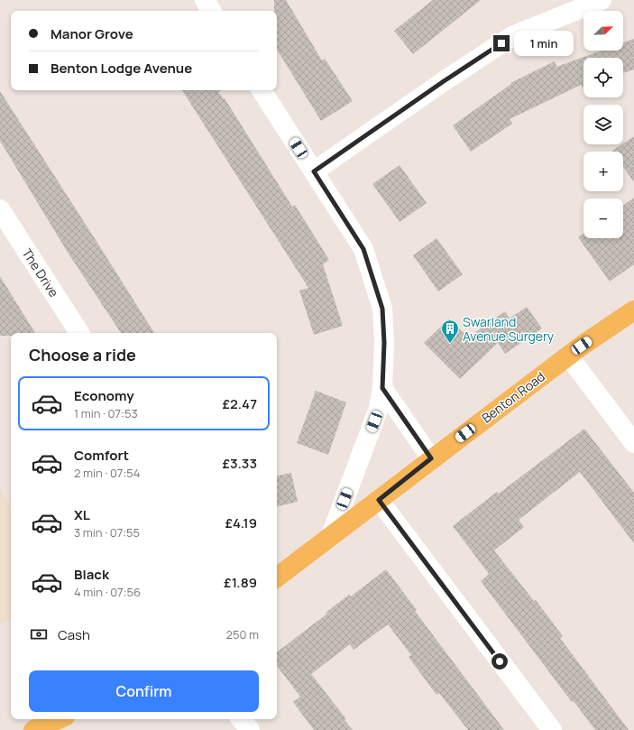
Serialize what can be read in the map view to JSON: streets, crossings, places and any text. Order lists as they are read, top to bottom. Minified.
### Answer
{"streets":{"main road":["Benton Road"],"street":["The Drive"]},"places":{"building":["Swarland Avenue Surgery"]},"north":"top right","page":{"map_buttons":["+","−"],"banner":["Manor Grove","Benton Lodge Avenue"],"bubble":"1 min","heading":"Choose a ride","list":[{"name":"Economy","note":"1 min · 07:53","value":"£2.47"},{"name":"Comfort","note":"2 min · 07:54","value":"£3.33"},{"name":"XL","note":"3 min · 07:55","value":"£4.19"},{"name":"Black","note":"4 min · 07:56","value":"£1.89"}],"pay":["Cash","250 m"],"buttons":"Confirm"}}
